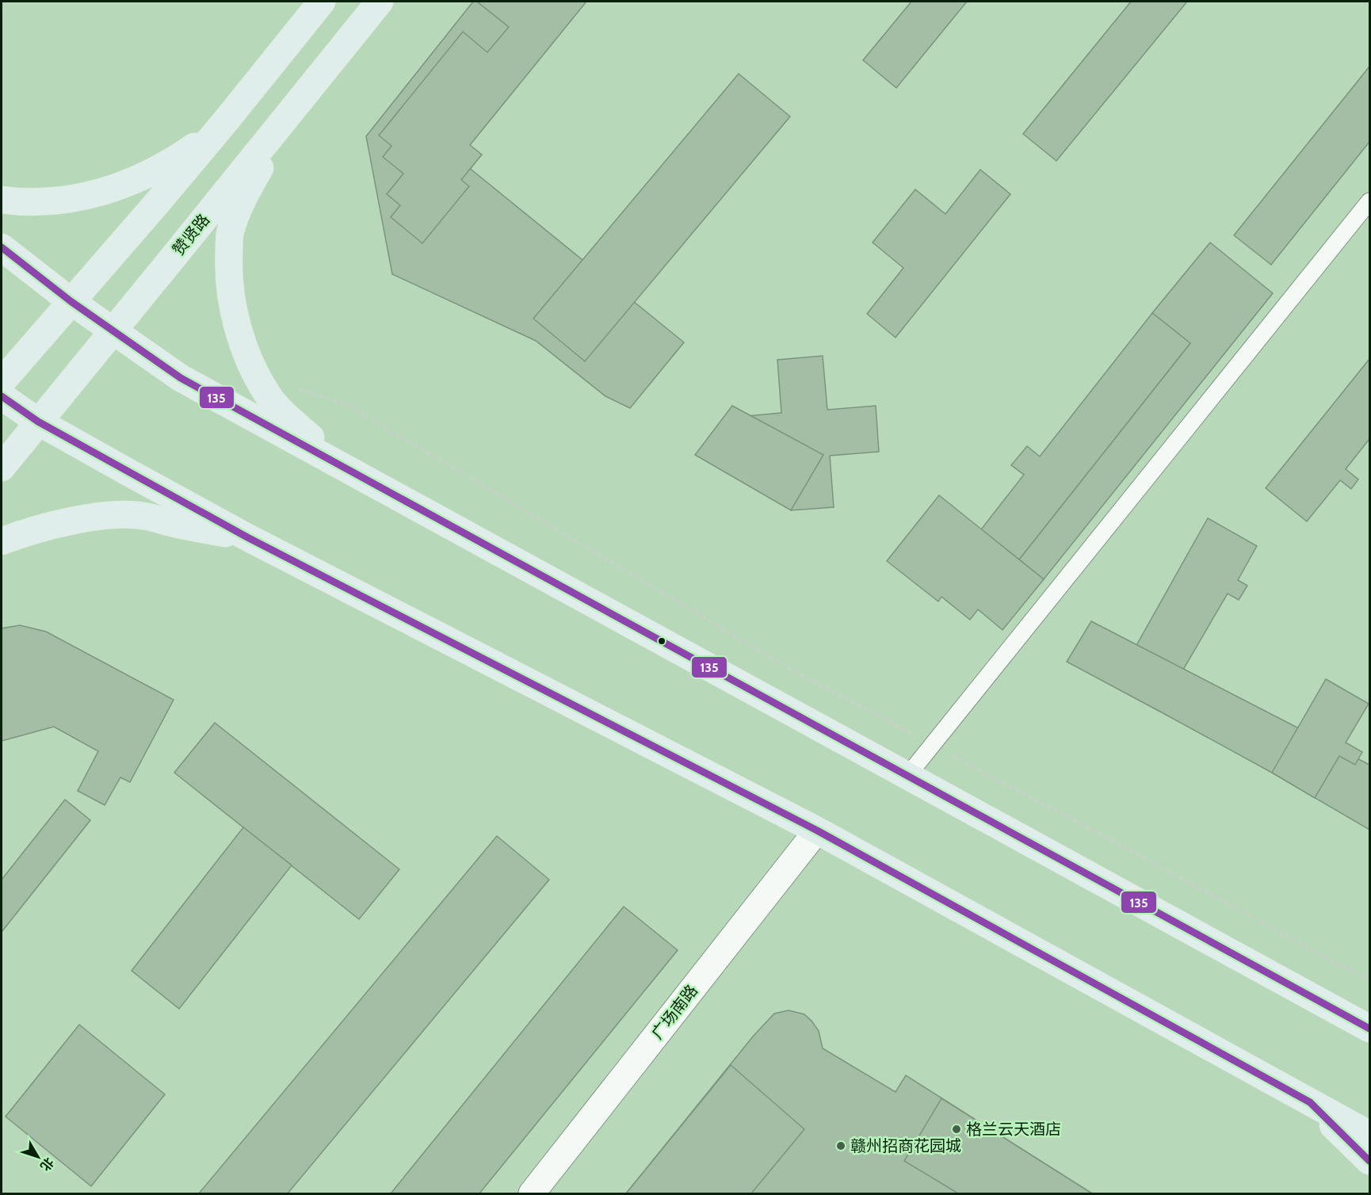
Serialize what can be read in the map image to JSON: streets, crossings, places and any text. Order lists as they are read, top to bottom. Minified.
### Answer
{"streets":{"main road":["赞贤路"],"street":["广场南路"]},"places":["格兰云天酒店","赣州招商花园城"],"lines":["transit line 135"],"north":"bottom right"}
